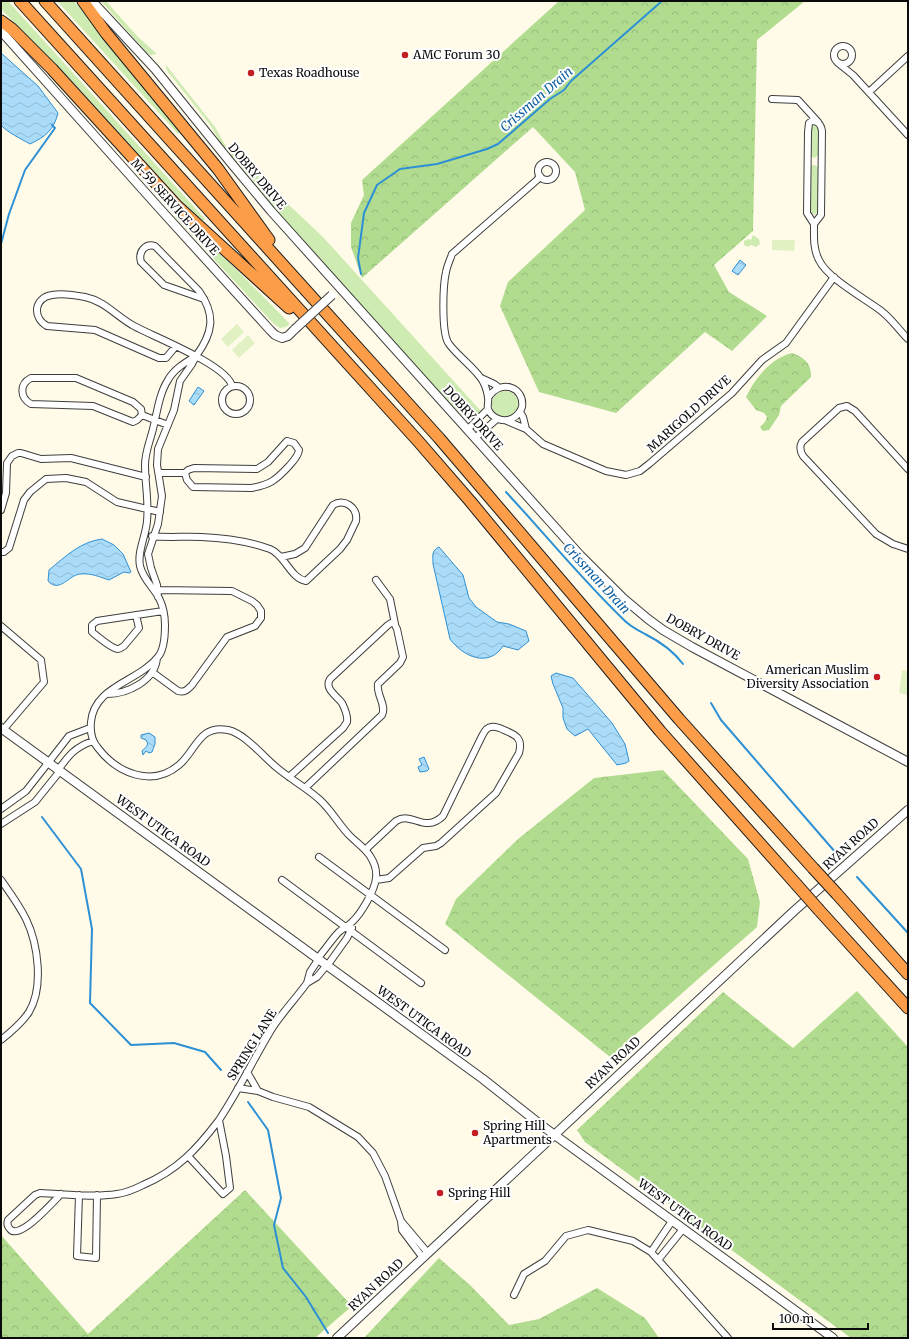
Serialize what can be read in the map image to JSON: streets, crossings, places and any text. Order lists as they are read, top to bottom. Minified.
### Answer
{"streets":{"street":["DOBRY DRIVE","M-59 SERVICE DRIVE","MARIGOLD DRIVE","WEST UTICA ROAD","RYAN ROAD","SPRING LANE"]},"crossings":[["DOBRY DRIVE","M-59 SERVICE DRIVE"],["WEST UTICA ROAD","RYAN ROAD"],["WEST UTICA ROAD","SPRING LANE"]],"water":["Crissman Drain"],"places":["AMC Forum 30","Texas Roadhouse","American Muslim Diversity Association","Spring Hill Apartments","Spring Hill"],"scale_bar":"100 m"}
